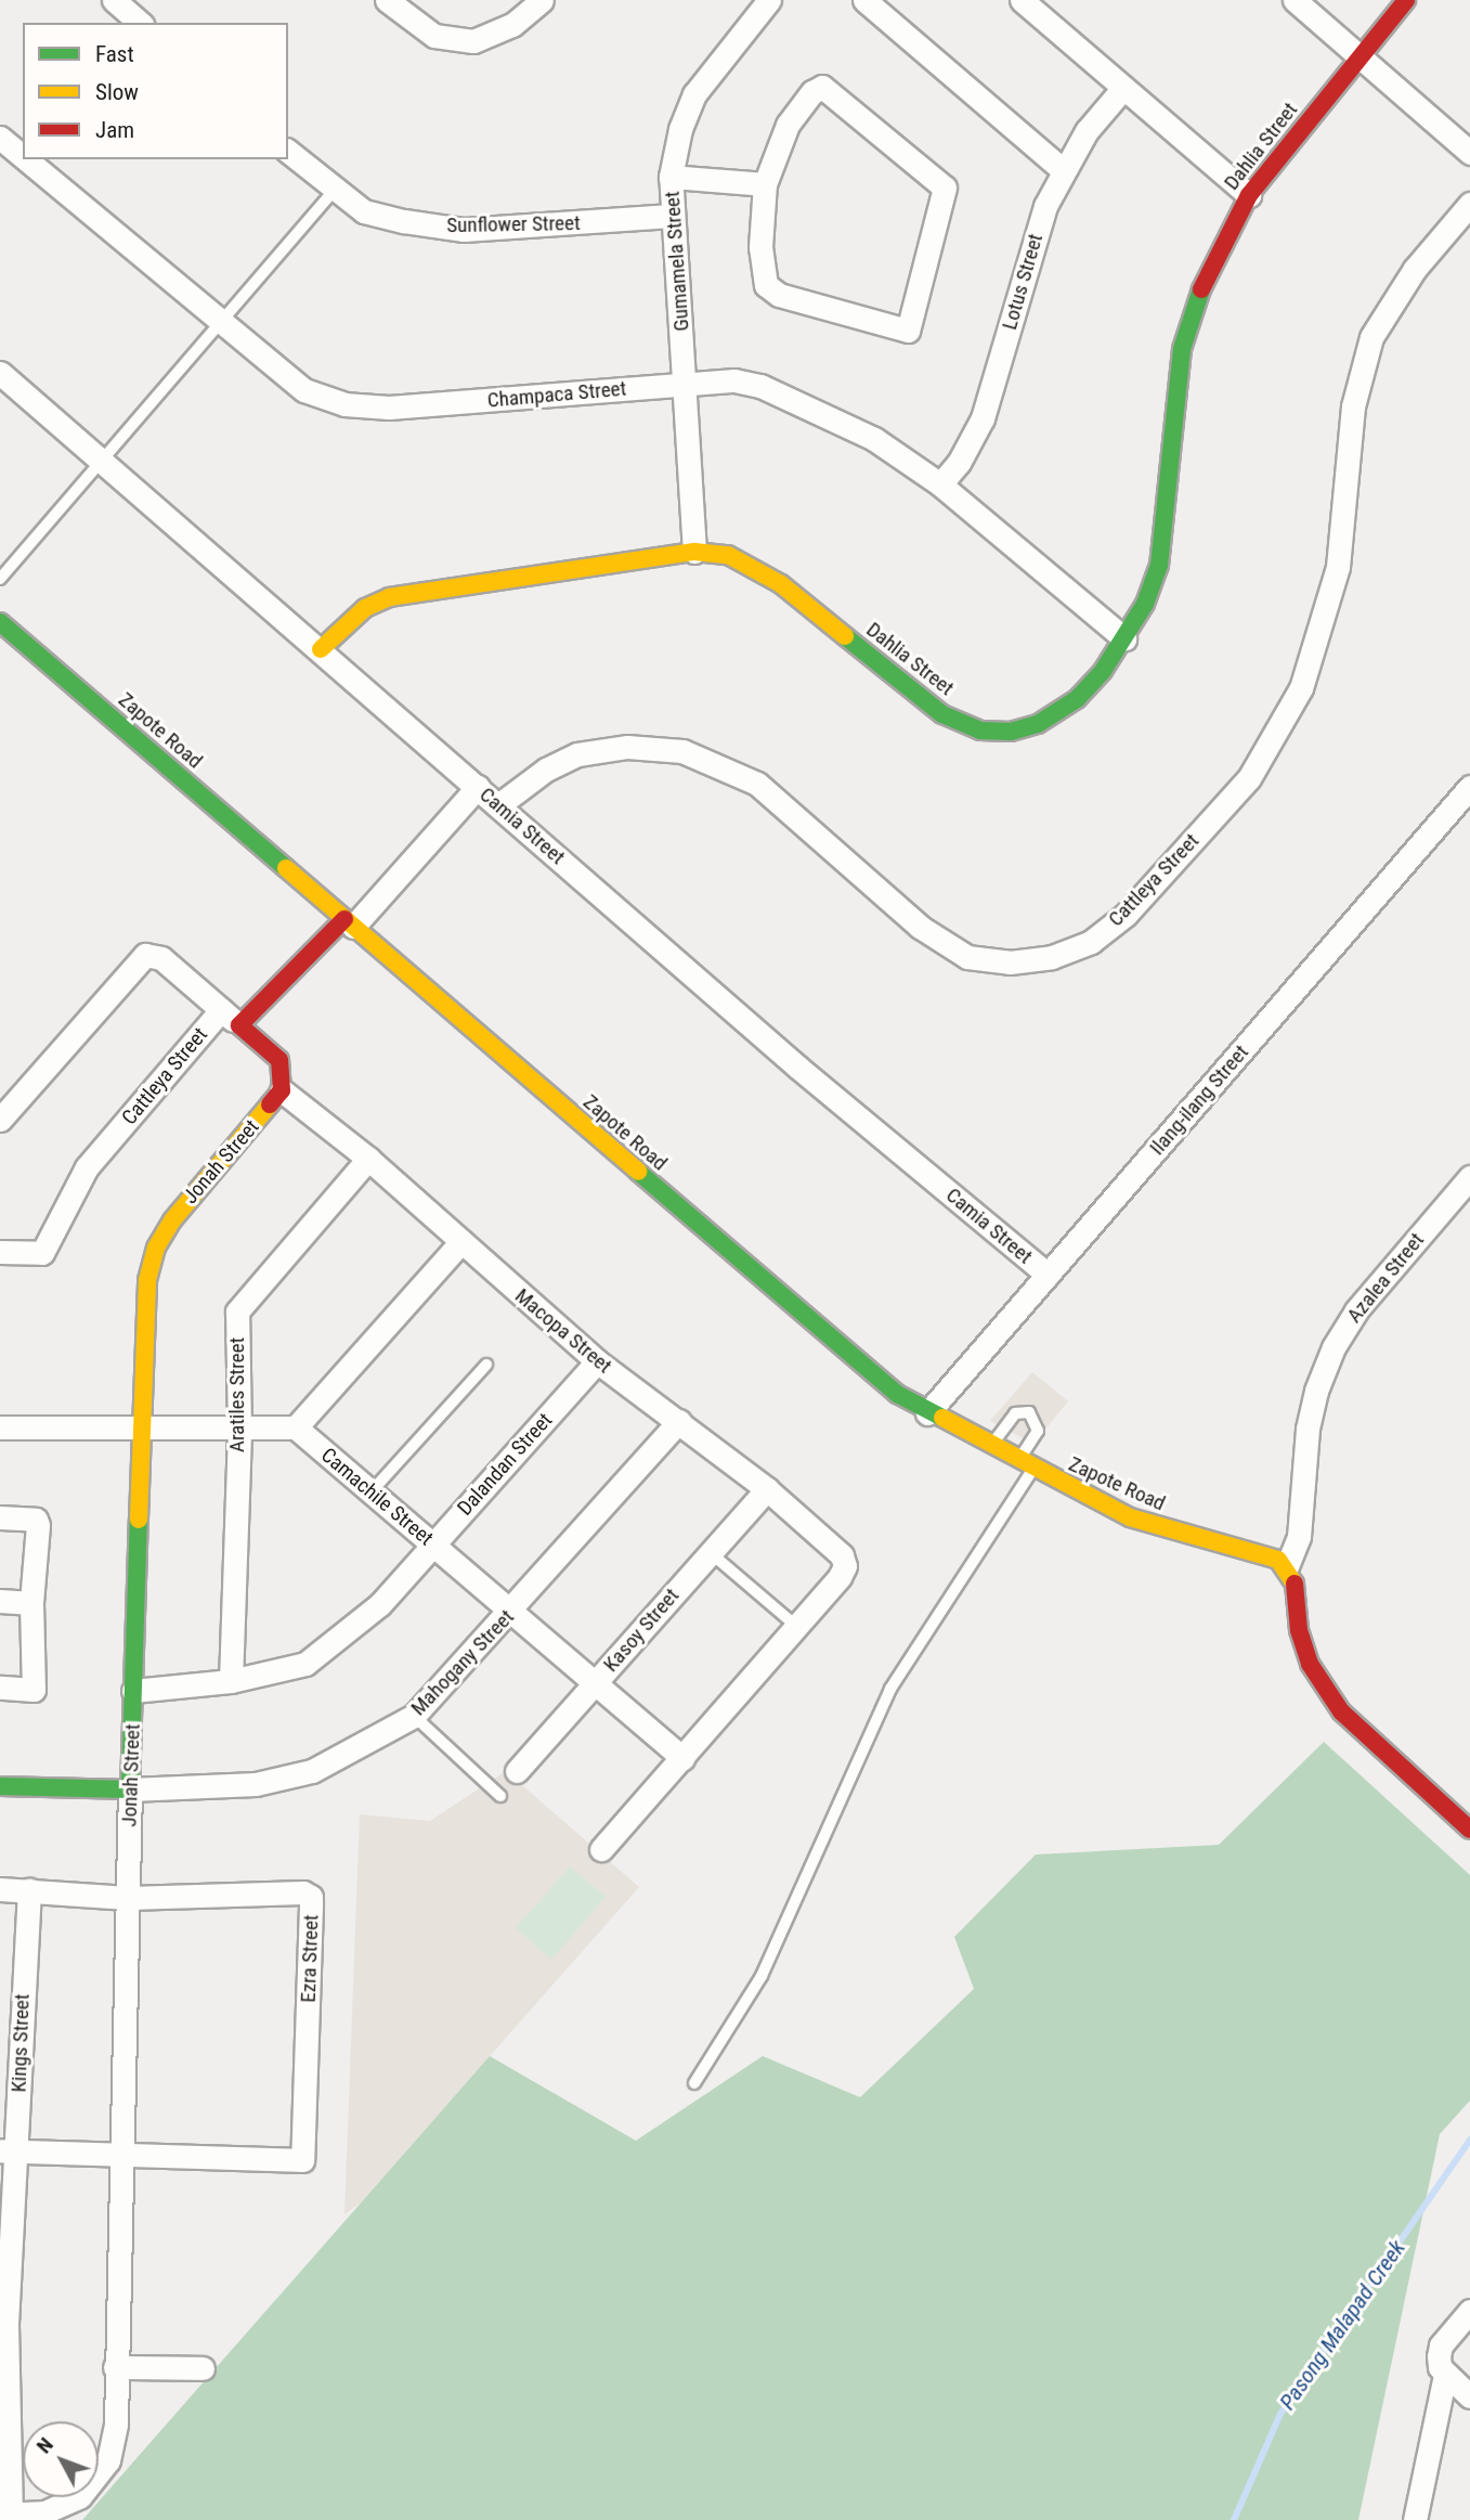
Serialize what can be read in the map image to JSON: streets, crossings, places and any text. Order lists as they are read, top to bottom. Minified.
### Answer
{"streets":{"street":["Dahlia Street","Sunflower Street","Gumamela Street","Lotus Street","Champaca Street","Zapote Road","Camia Street","Cattleya Street","Ilang-ilang Street","Jonah Street","Azalea Street","Macopa Street","Aratiles Street","Dalandan Street","Camachile Street","Kasoy Street","Mahogany Street","Ezra Street","Kings Street"]},"crossings":[["Dahlia Street","Gumamela Street"],["Dahlia Street","Champaca Street"],["Dahlia Street","Camia Street"],["Sunflower Street","Gumamela Street"],["Gumamela Street","Champaca Street"],["Lotus Street","Champaca Street"],["Zapote Road","Cattleya Street"],["Zapote Road","Ilang-ilang Street"],["Zapote Road","Azalea Street"],["Camia Street","Cattleya Street"],["Camia Street","Ilang-ilang Street"],["Jonah Street","Macopa Street"],["Jonah Street","Dalandan Street"],["Jonah Street","Mahogany Street"],["Jonah Street","Ezra Street"],["Jonah Street","Kings Street"],["Macopa Street","Aratiles Street"],["Macopa Street","Dalandan Street"],["Macopa Street","Kasoy Street"],["Macopa Street","Mahogany Street"],["Aratiles Street","Dalandan Street"],["Dalandan Street","Camachile Street"],["Camachile Street","Kasoy Street"],["Camachile Street","Mahogany Street"]],"water":["Pasong Malapad Creek"],"legend":["Fast","Slow","Jam"],"north":"top left"}
